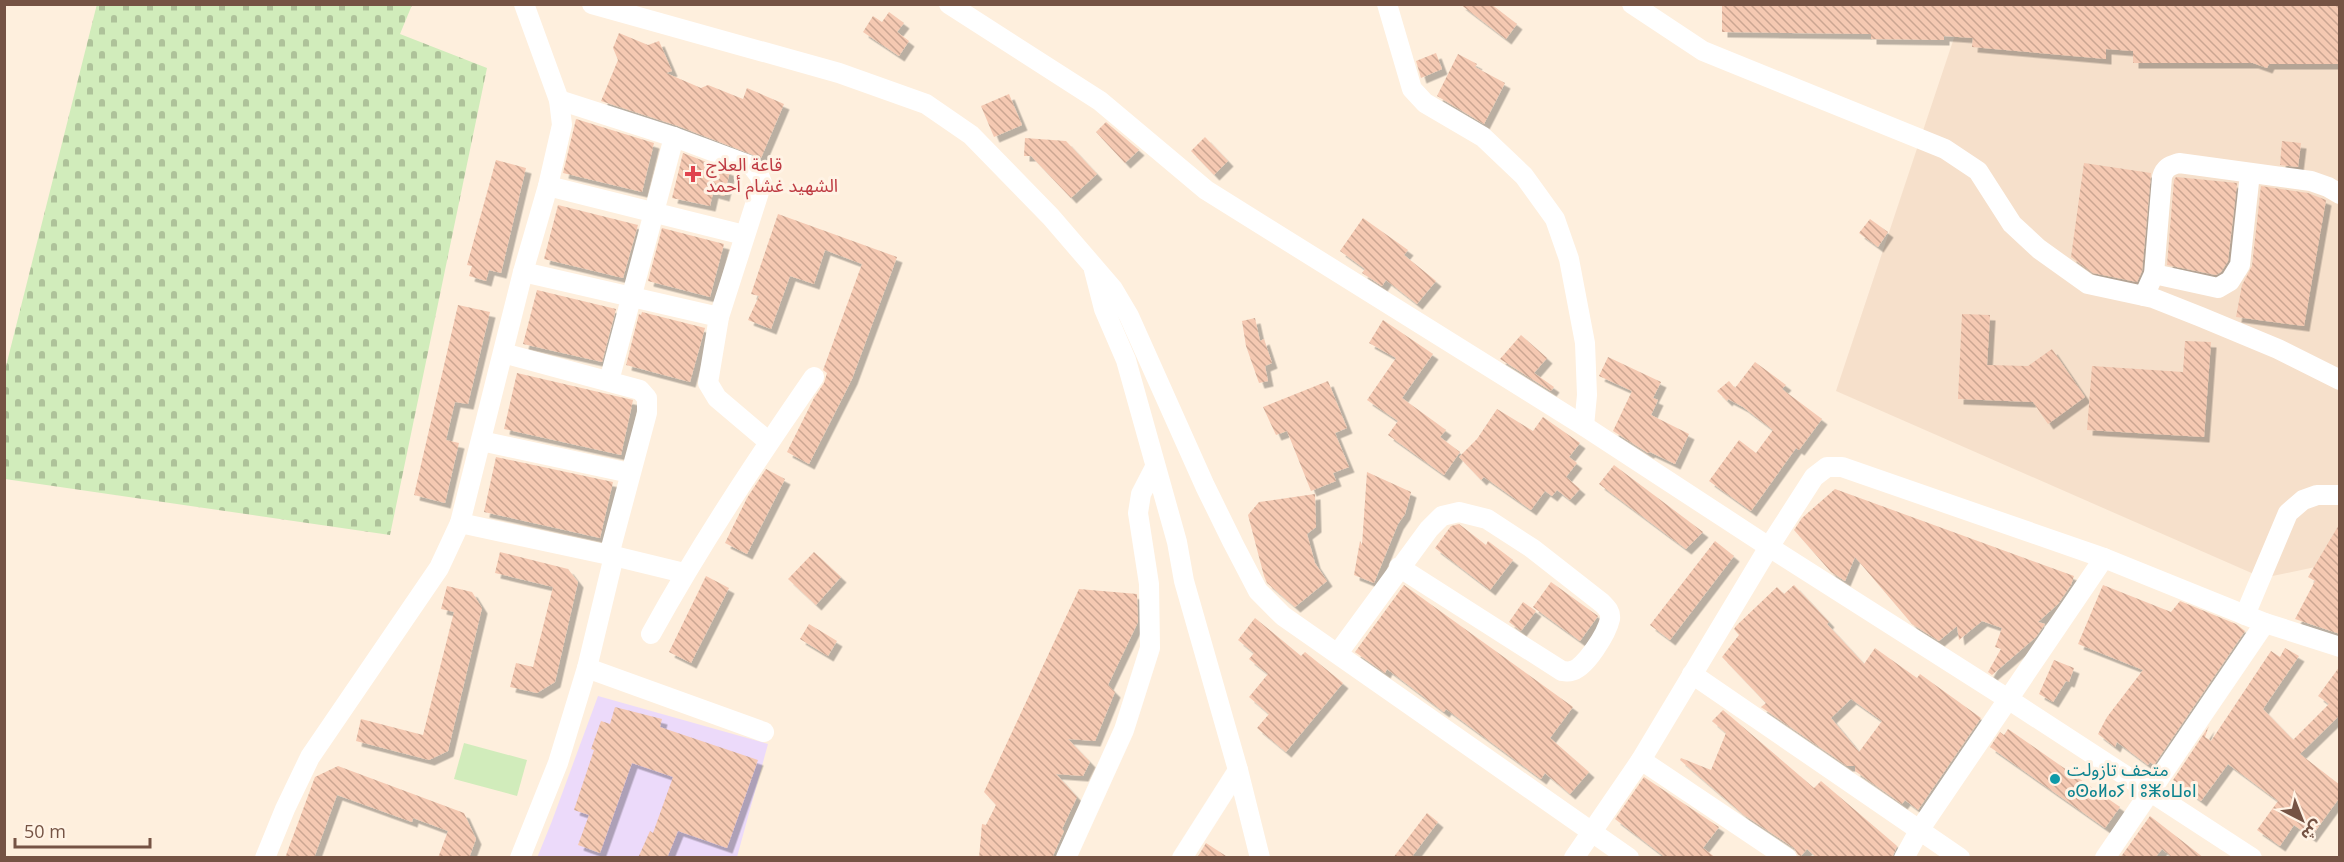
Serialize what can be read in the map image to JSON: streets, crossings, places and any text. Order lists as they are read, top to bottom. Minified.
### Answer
{"places":{"health":["قاعة العلاج الشهيد غشام أحمد"],"other":["متحف تازولت ⴰⵙⴰⵍⴰⵢ ⵏ ⵓⵥⴰⵡⴰⵏ"]},"scale_bar":"50 m","north":"bottom right"}
